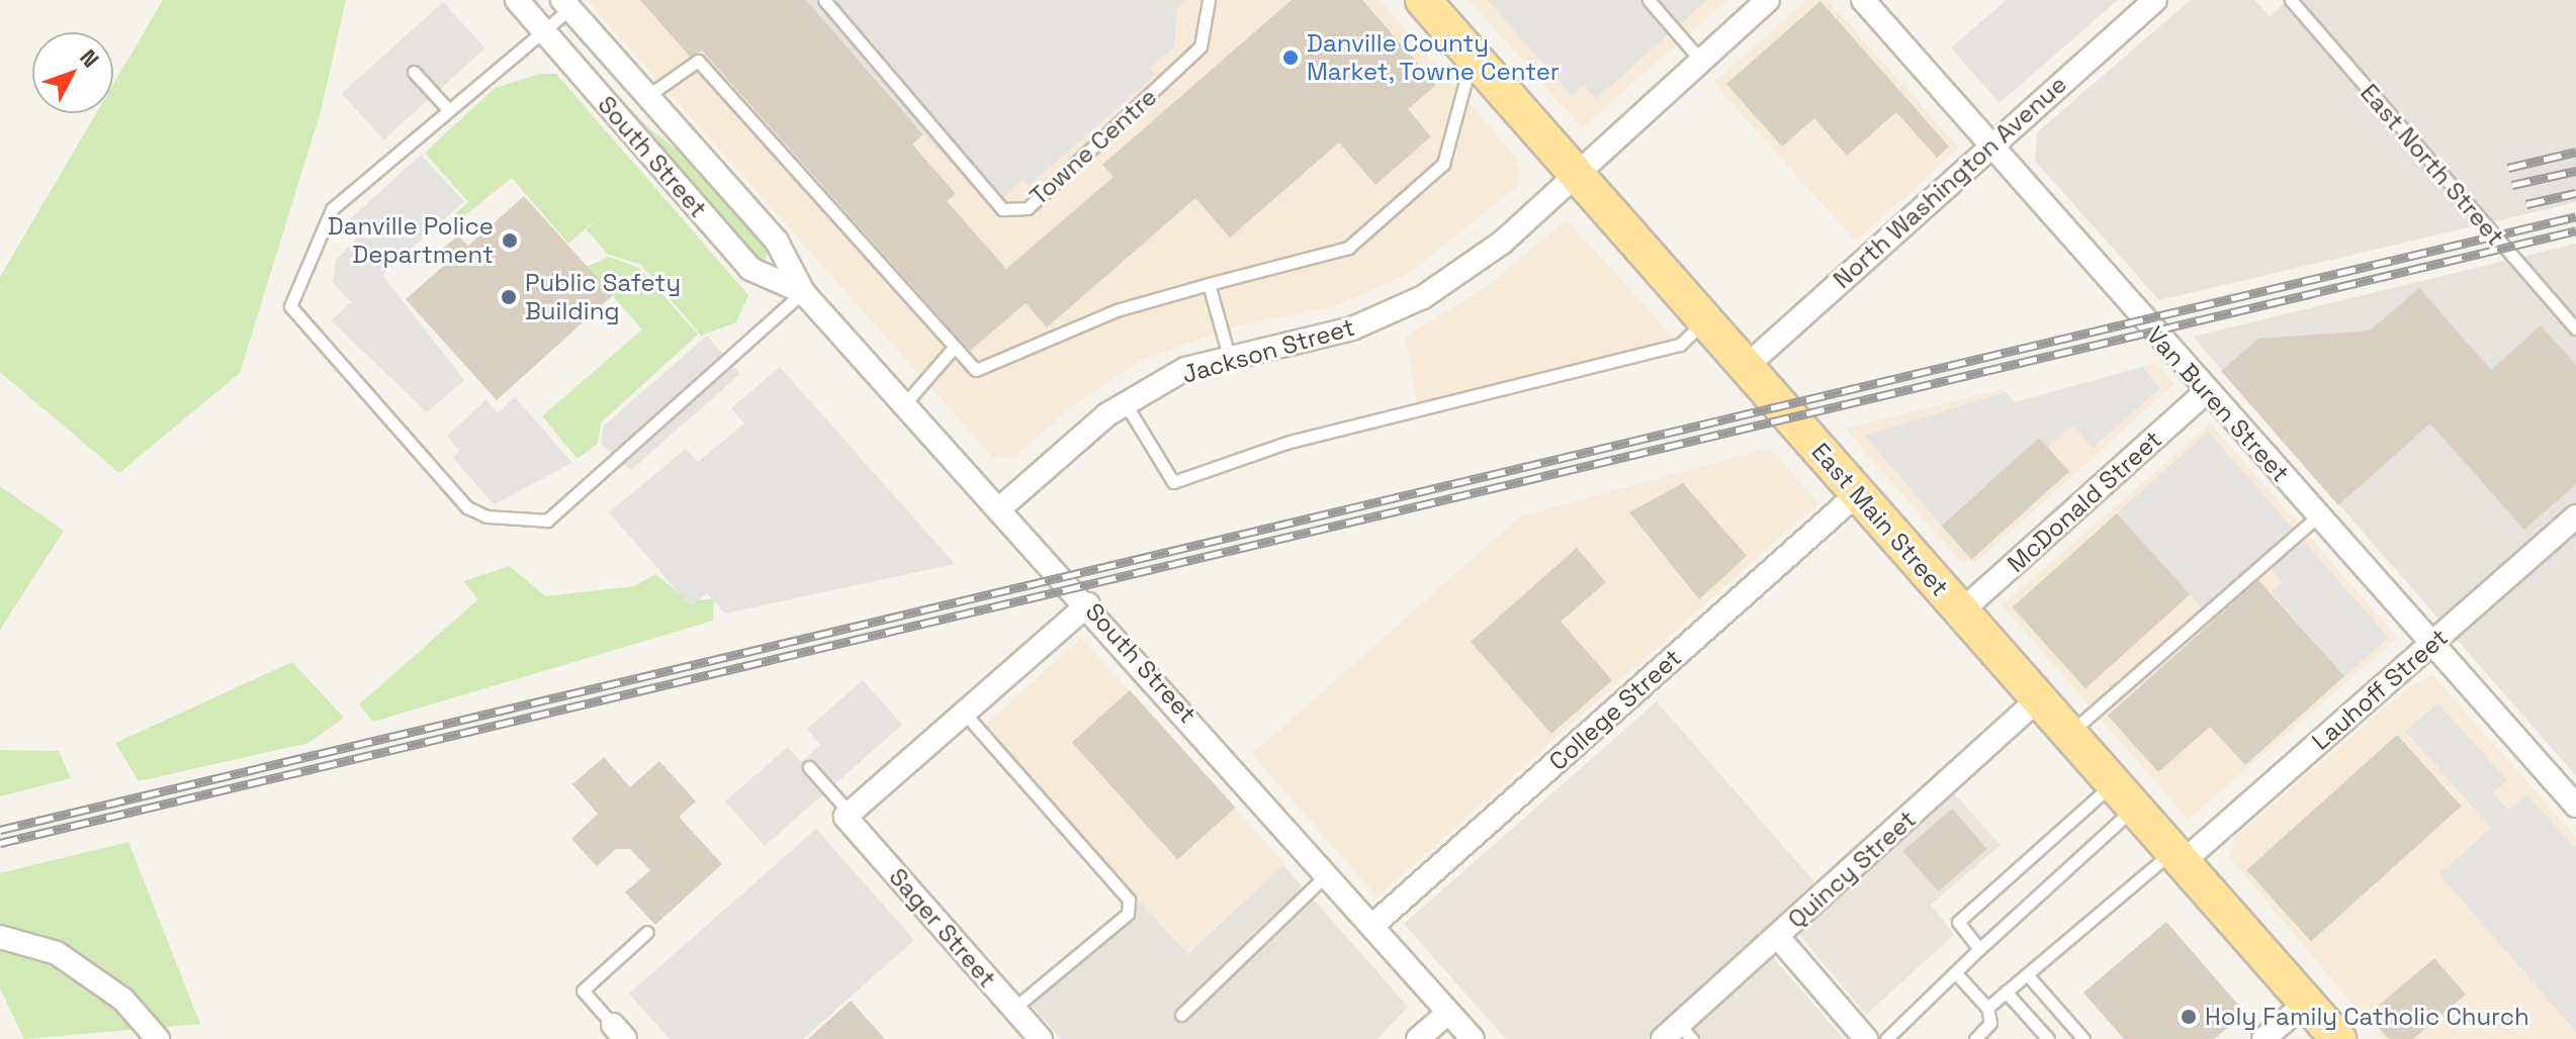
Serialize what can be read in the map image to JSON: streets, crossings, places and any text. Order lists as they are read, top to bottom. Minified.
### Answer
{"streets":{"main road":["East Main Street"],"street":["South Street","North Washington Avenue","Jackson Street","Van Buren Street","McDonald Street","Lauhoff Street","College Street","Quincy Street","Sager Street"],"lane":["Towne Centre","East North Street"]},"crossings":[["South Street","Jackson Street"],["South Street","College Street"],["North Washington Avenue","Van Buren Street"],["North Washington Avenue","East Main Street"],["Jackson Street","East Main Street"],["Van Buren Street","McDonald Street"],["Van Buren Street","Lauhoff Street"],["McDonald Street","East Main Street"],["East Main Street","Lauhoff Street"],["East Main Street","College Street"],["East Main Street","Quincy Street"]],"places":["Danville County Market, Towne Center","Danville Police Department","Public Safety Building","Holy Family Catholic Church"],"north":"top right"}
